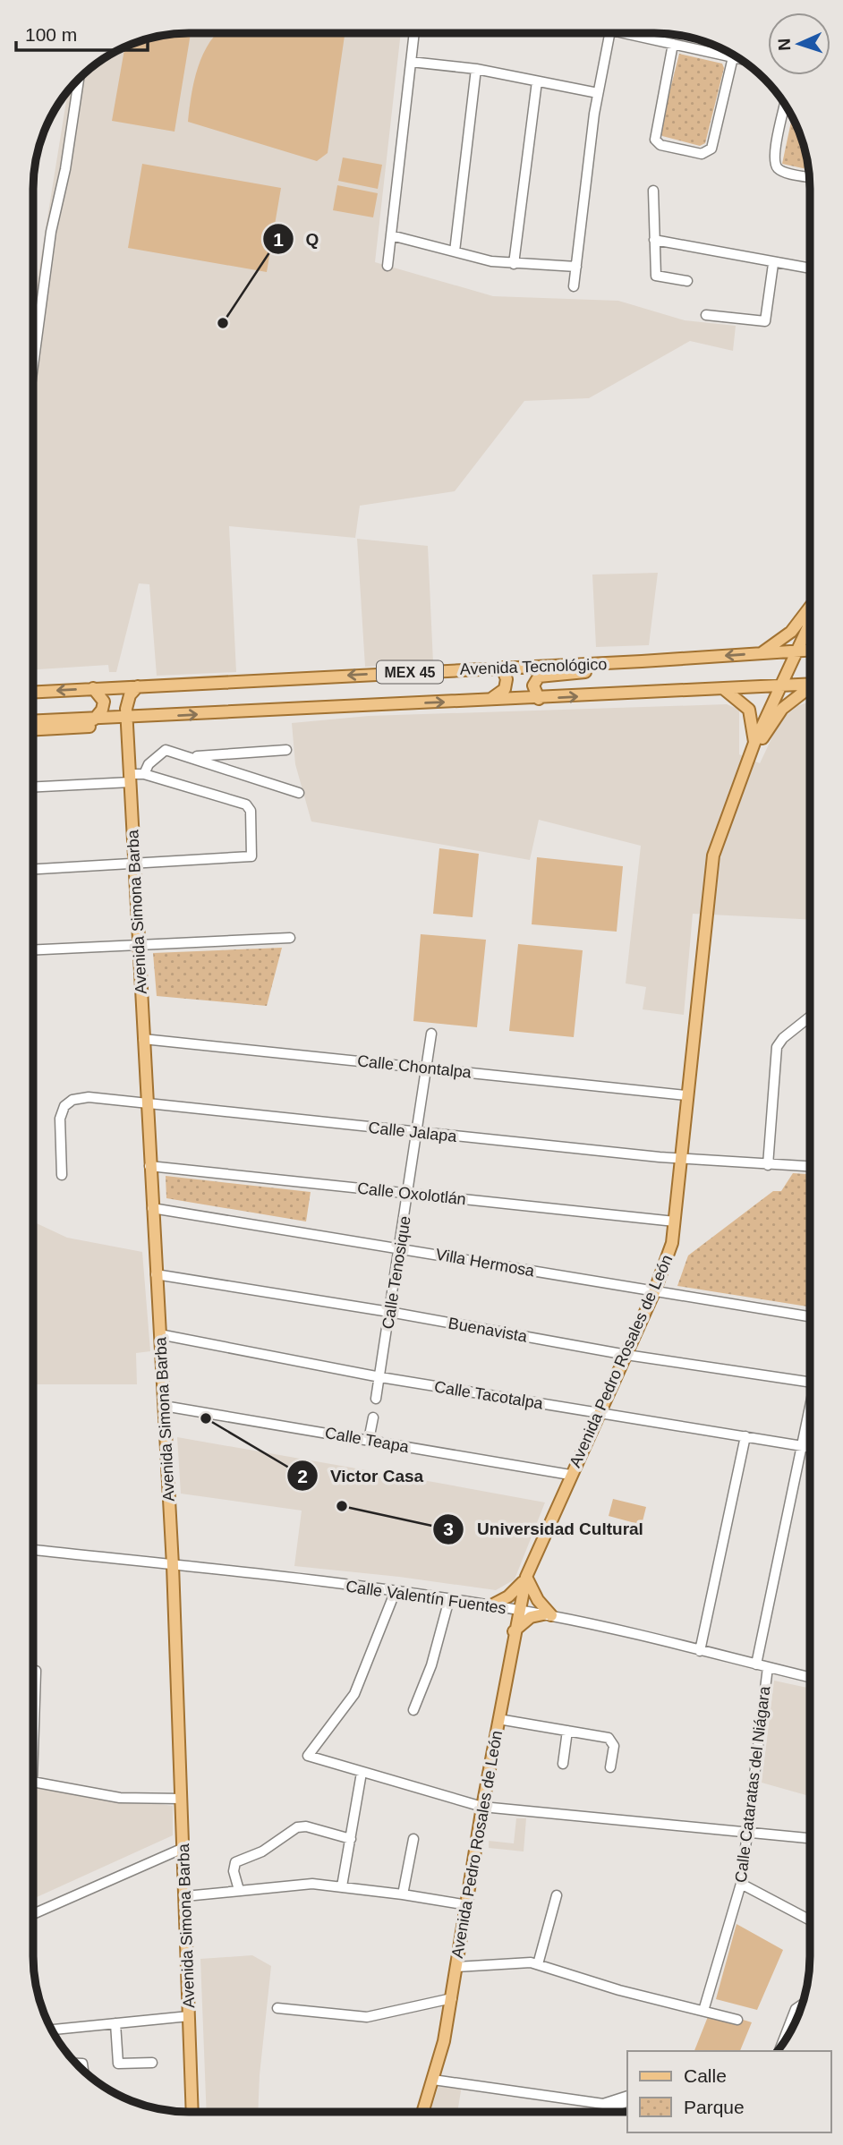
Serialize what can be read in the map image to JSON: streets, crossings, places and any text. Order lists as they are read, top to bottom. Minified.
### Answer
{"streets":{"main road":["Avenida Tecnológico","MEX 45","Avenida Simona Barba","Avenida Pedro Rosales de León"],"street":["Calle Chontalpa","Calle Jalapa","Calle Oxolotlán","Villa Hermosa","Calle Tenosique","Buenavista","Calle Tacotalpa","Calle Teapa","Calle Valentín Fuentes","Calle Cataratas del Niágara"]},"crossings":[["Avenida Tecnológico","Avenida Simona Barba"],["Avenida Tecnológico","Avenida Pedro Rosales de León"],["Avenida Simona Barba","Calle Chontalpa"],["Avenida Simona Barba","Calle Jalapa"],["Avenida Simona Barba","Calle Oxolotlán"],["Avenida Simona Barba","Villa Hermosa"],["Avenida Simona Barba","Buenavista"],["Avenida Simona Barba","Calle Tacotalpa"],["Avenida Simona Barba","Calle Teapa"],["Avenida Simona Barba","Calle Valentín Fuentes"],["Calle Chontalpa","Calle Tenosique"],["Calle Chontalpa","Avenida Pedro Rosales de León"],["Calle Jalapa","Calle Tenosique"],["Calle Jalapa","Avenida Pedro Rosales de León"],["Calle Oxolotlán","Calle Tenosique"],["Calle Oxolotlán","Avenida Pedro Rosales de León"],["Villa Hermosa","Calle Tenosique"],["Villa Hermosa","Avenida Pedro Rosales de León"],["Calle Tenosique","Buenavista"],["Calle Tenosique","Calle Tacotalpa"],["Buenavista","Avenida Pedro Rosales de León"],["Avenida Pedro Rosales de León","Calle Tacotalpa"],["Avenida Pedro Rosales de León","Calle Teapa"],["Avenida Pedro Rosales de León","Calle Valentín Fuentes"],["Calle Tacotalpa","Calle Cataratas del Niágara"],["Calle Valentín Fuentes","Calle Cataratas del Niágara"]],"places":["Q","Victor Casa","Universidad Cultural"],"legend":["Calle","Parque"],"scale_bar":"100 m","north":"left"}
